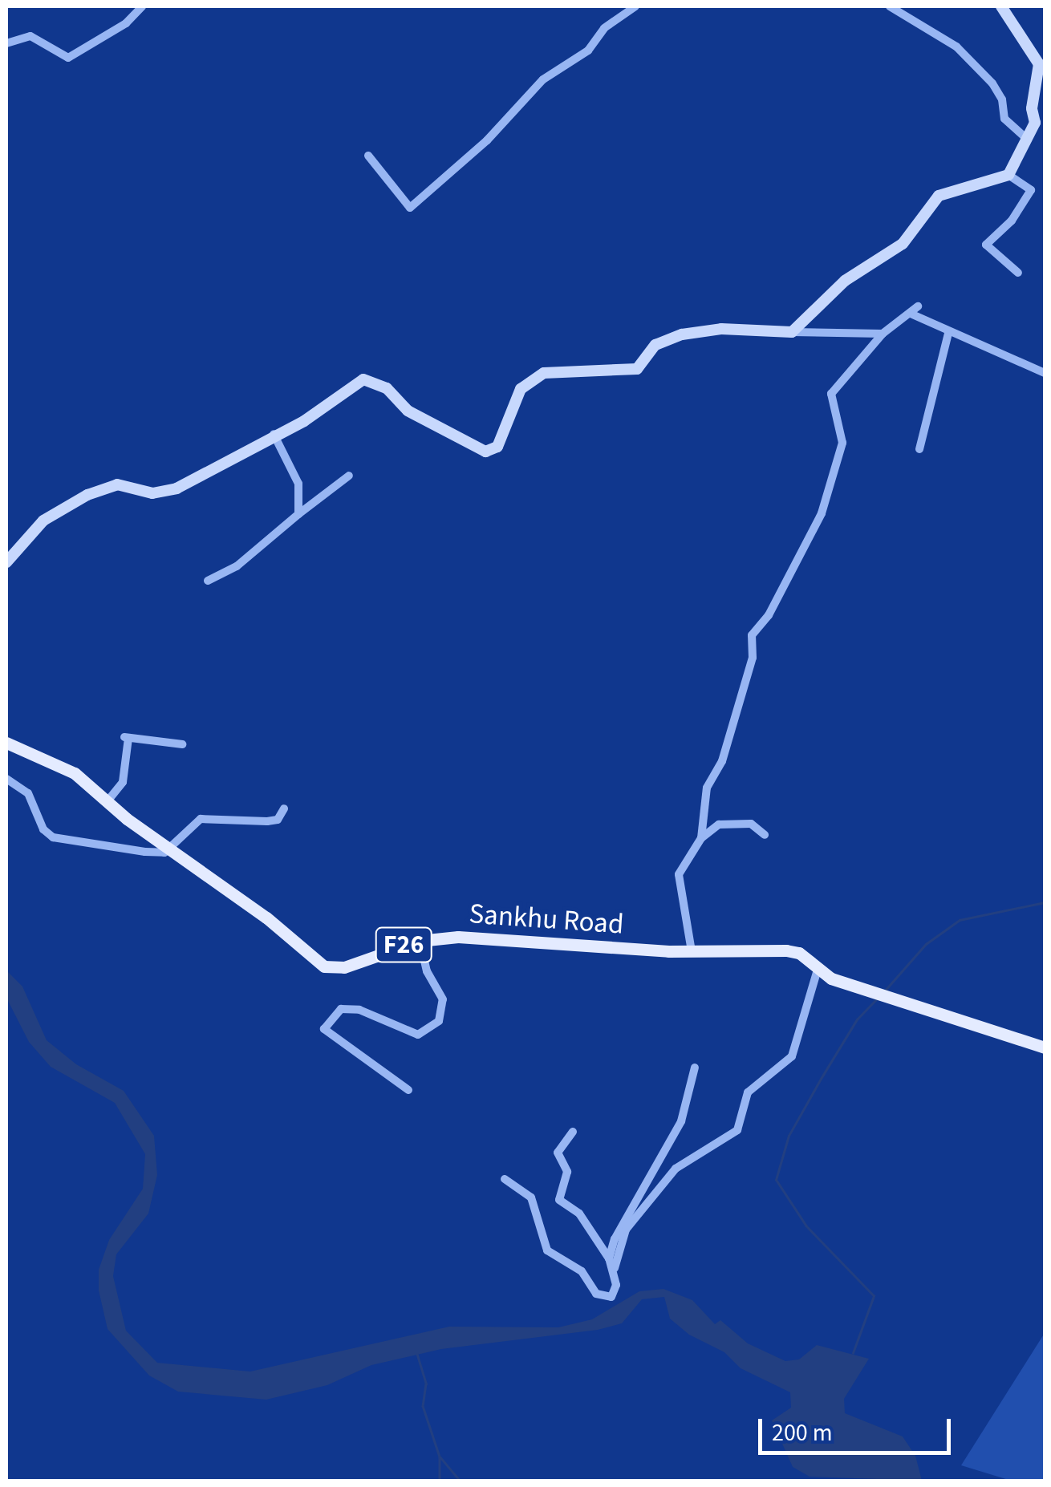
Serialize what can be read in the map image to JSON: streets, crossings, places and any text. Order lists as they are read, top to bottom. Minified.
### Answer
{"streets":{"main road":["Sankhu Road","F26"]},"scale_bar":"200 m"}
